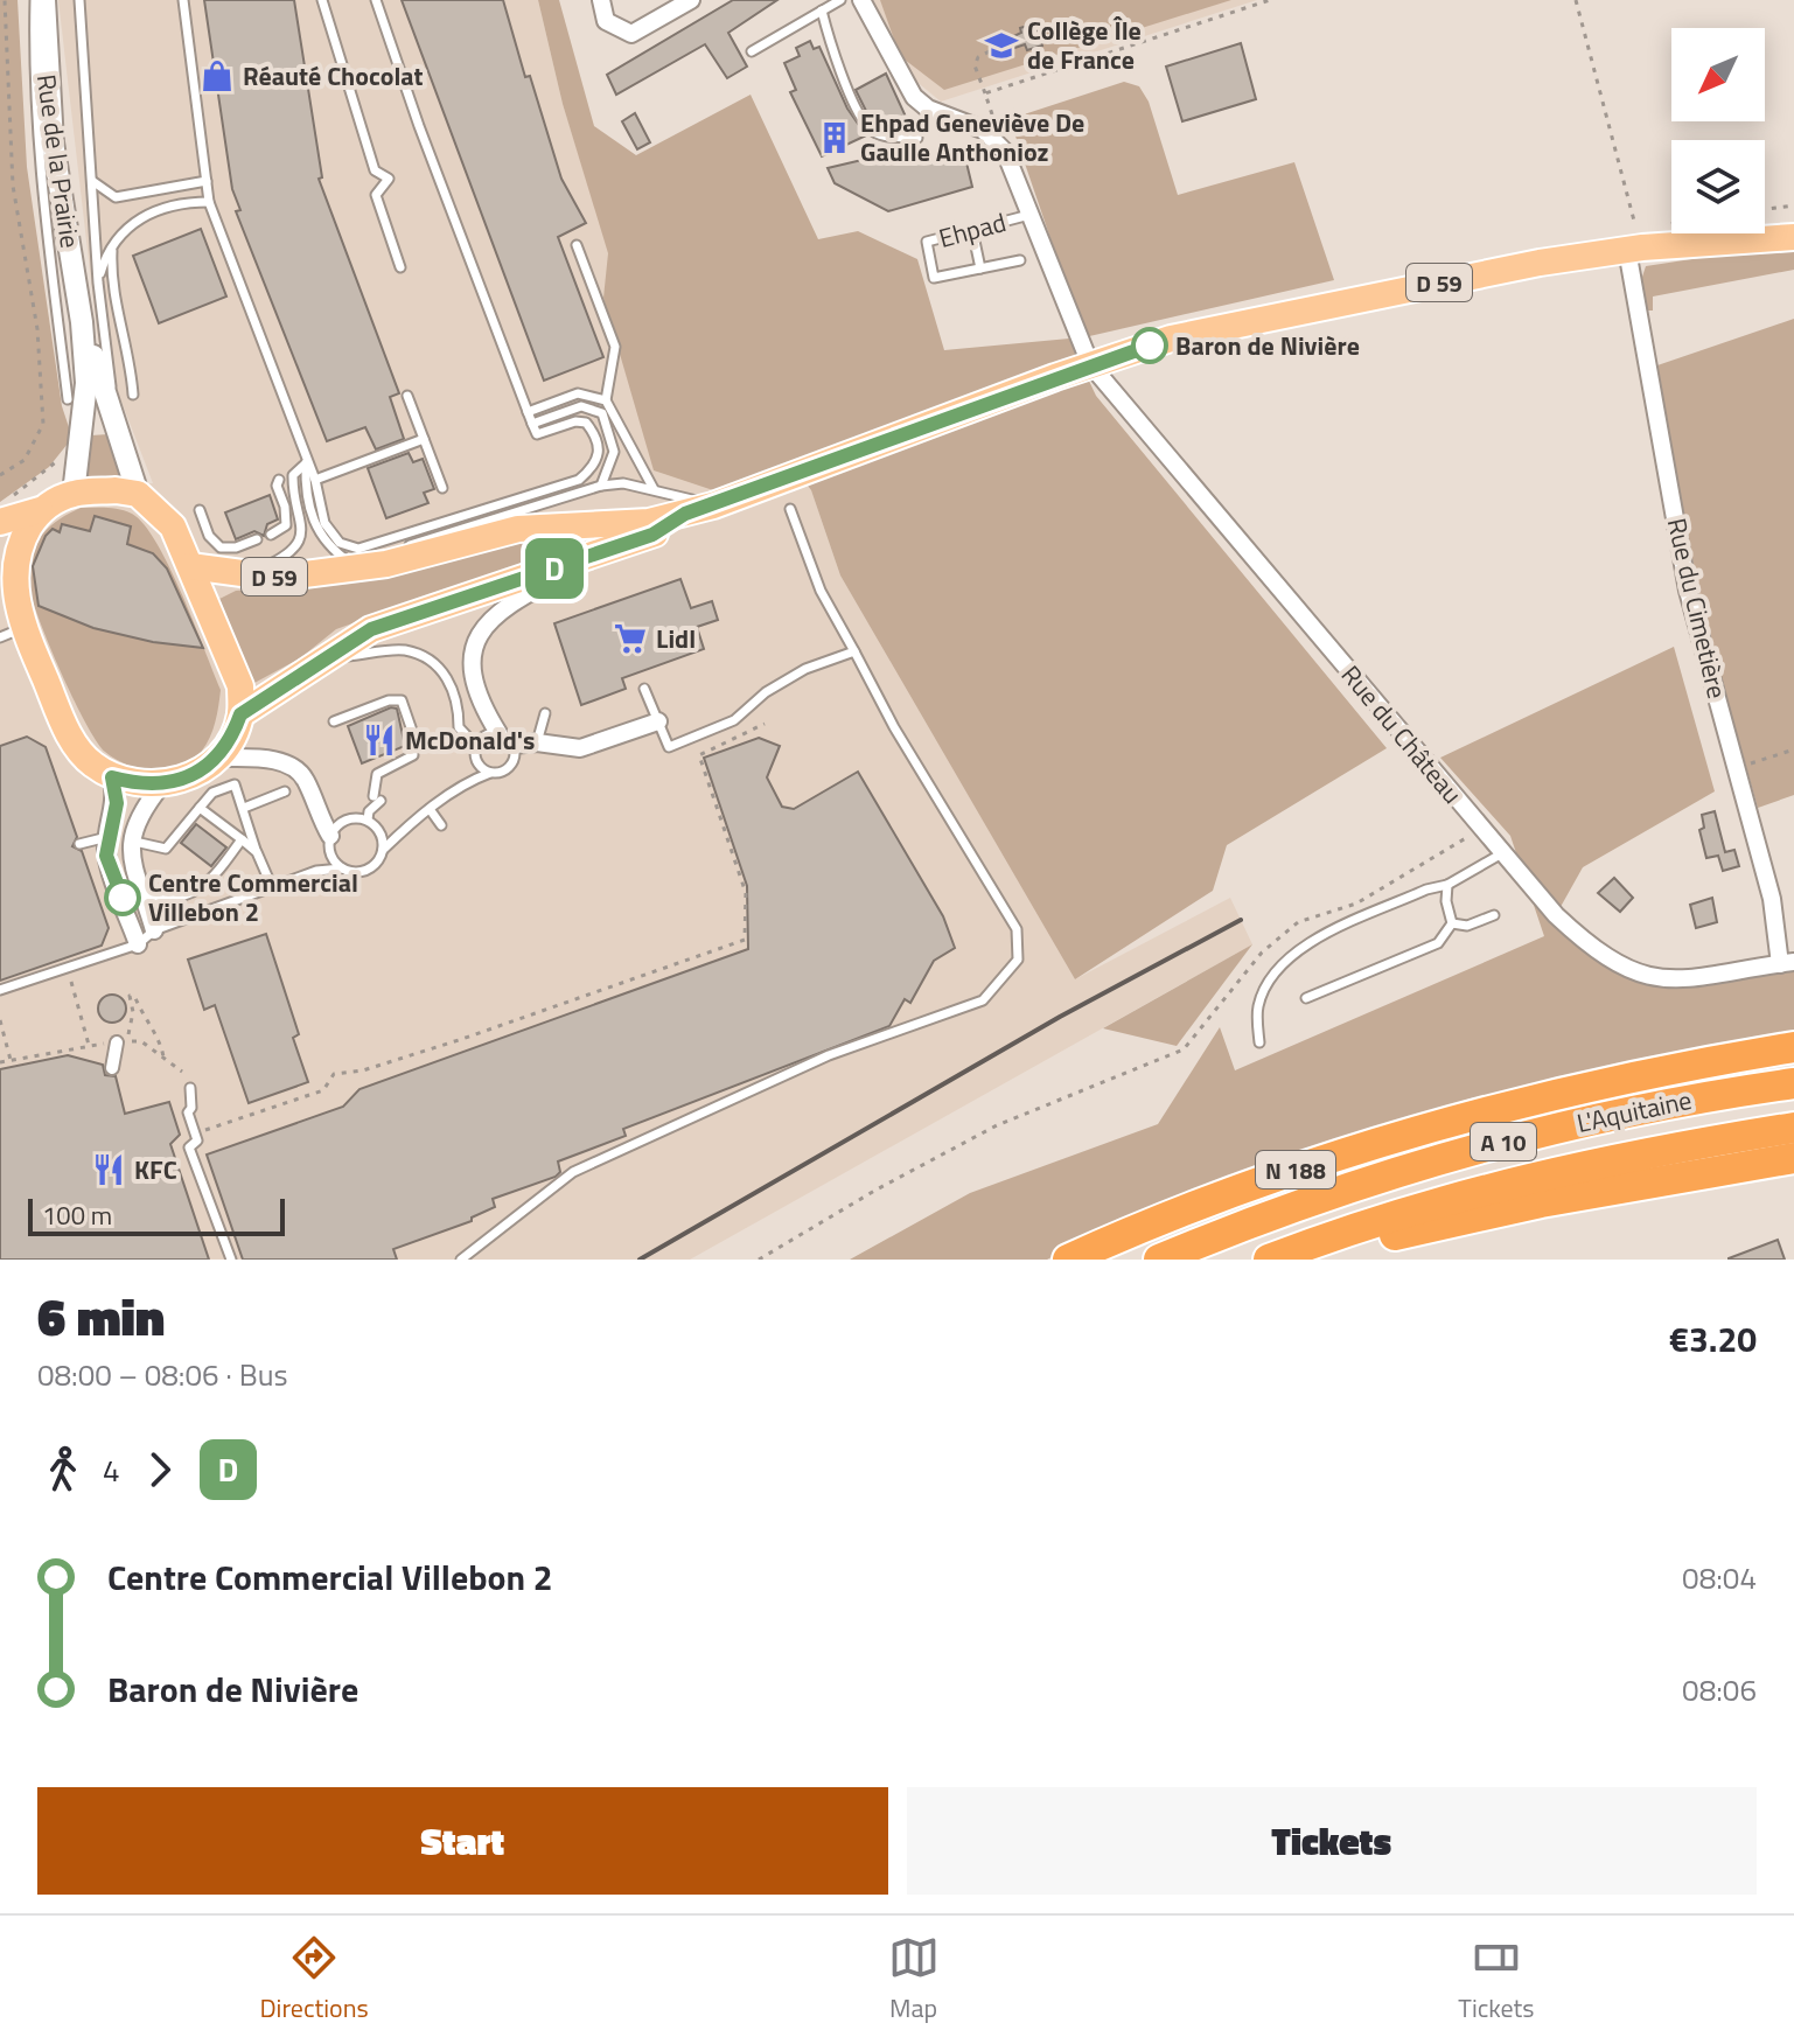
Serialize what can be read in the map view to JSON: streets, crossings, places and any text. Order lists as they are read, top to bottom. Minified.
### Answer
{"streets":{"highway":["L'Aquitaine","A 10","N 188"],"main road":["D 59"],"street":["Rue de la Prairie","Rue du Cimetière","Rue du Château"],"lane":["Ehpad"]},"crossings":[["Rue de la Prairie","D 59"],["Ehpad","Rue du Château"],["D 59","Rue du Cimetière"],["D 59","Rue du Château"],["Rue du Cimetière","Rue du Château"]],"places":{"school or university":["Collège Île de France"],"shop":["Réauté Chocolat"],"building":["Ehpad Geneviève De Gaulle Anthonioz"],"other":["Baron de Nivière","Centre Commercial Villebon 2"],"supermarket":["Lidl"],"restaurant":["McDonald's","KFC"]},"lines":["bus line D"],"scale_bar":"100 m","north":"bottom left","page":{"on_map":"D","scale":"100 m","heading":["6 min","08:00 – 08:06 · Bus","€3.20"],"legs":["4","D"],"list":[{"name":"Centre Commercial Villebon 2","value":"08:04"},{"name":"Baron de Nivière","value":"08:06"}],"buttons":["Start","Tickets"],"tabs":["Directions","Map","Tickets"]}}
